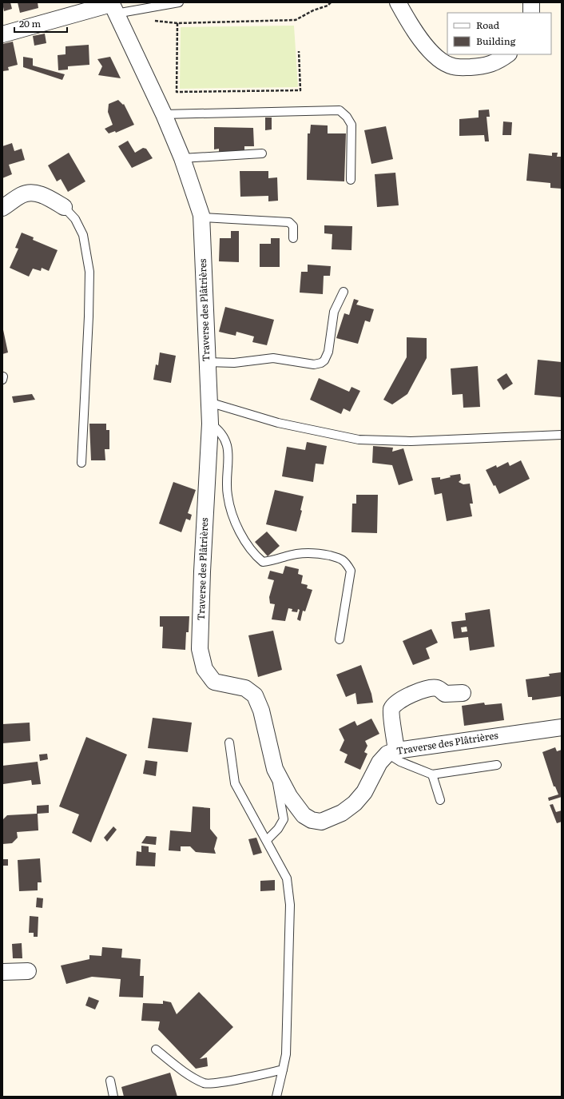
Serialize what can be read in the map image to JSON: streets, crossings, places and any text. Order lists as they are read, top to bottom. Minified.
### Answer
{"streets":{"street":["Traverse des Plâtrières"]},"legend":["Road","Building"],"scale_bar":"20 m"}
